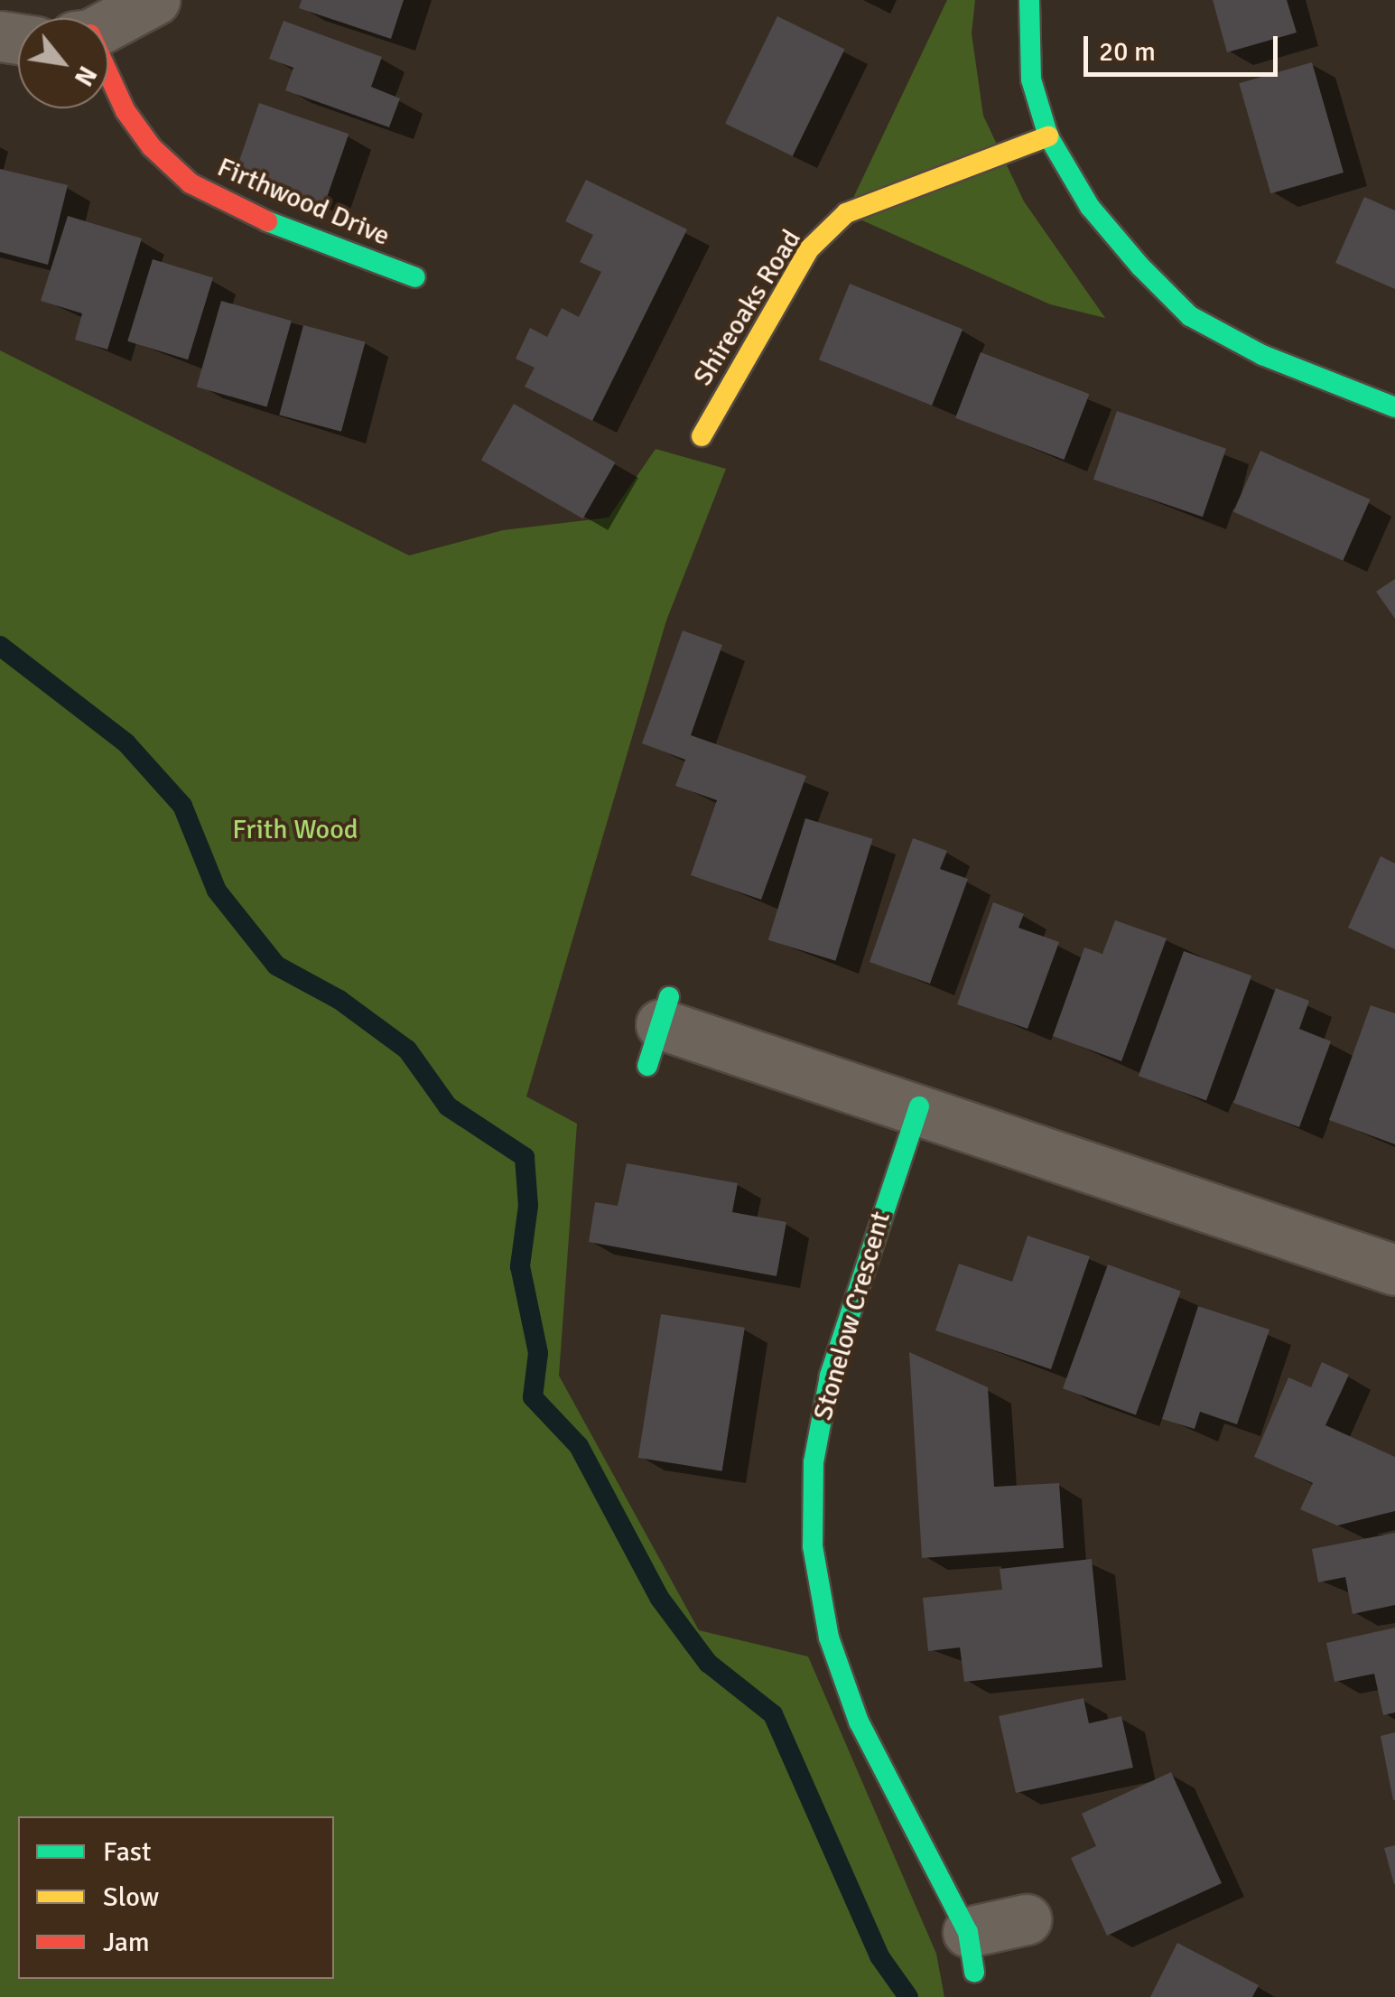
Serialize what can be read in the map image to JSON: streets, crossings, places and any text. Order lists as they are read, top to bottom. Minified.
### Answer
{"streets":{"street":["Firthwood Drive","Shireoaks Road","Stonelow Crescent"]},"parks":["Frith Wood"],"legend":["Fast","Slow","Jam"],"scale_bar":"20 m","north":"bottom right"}
